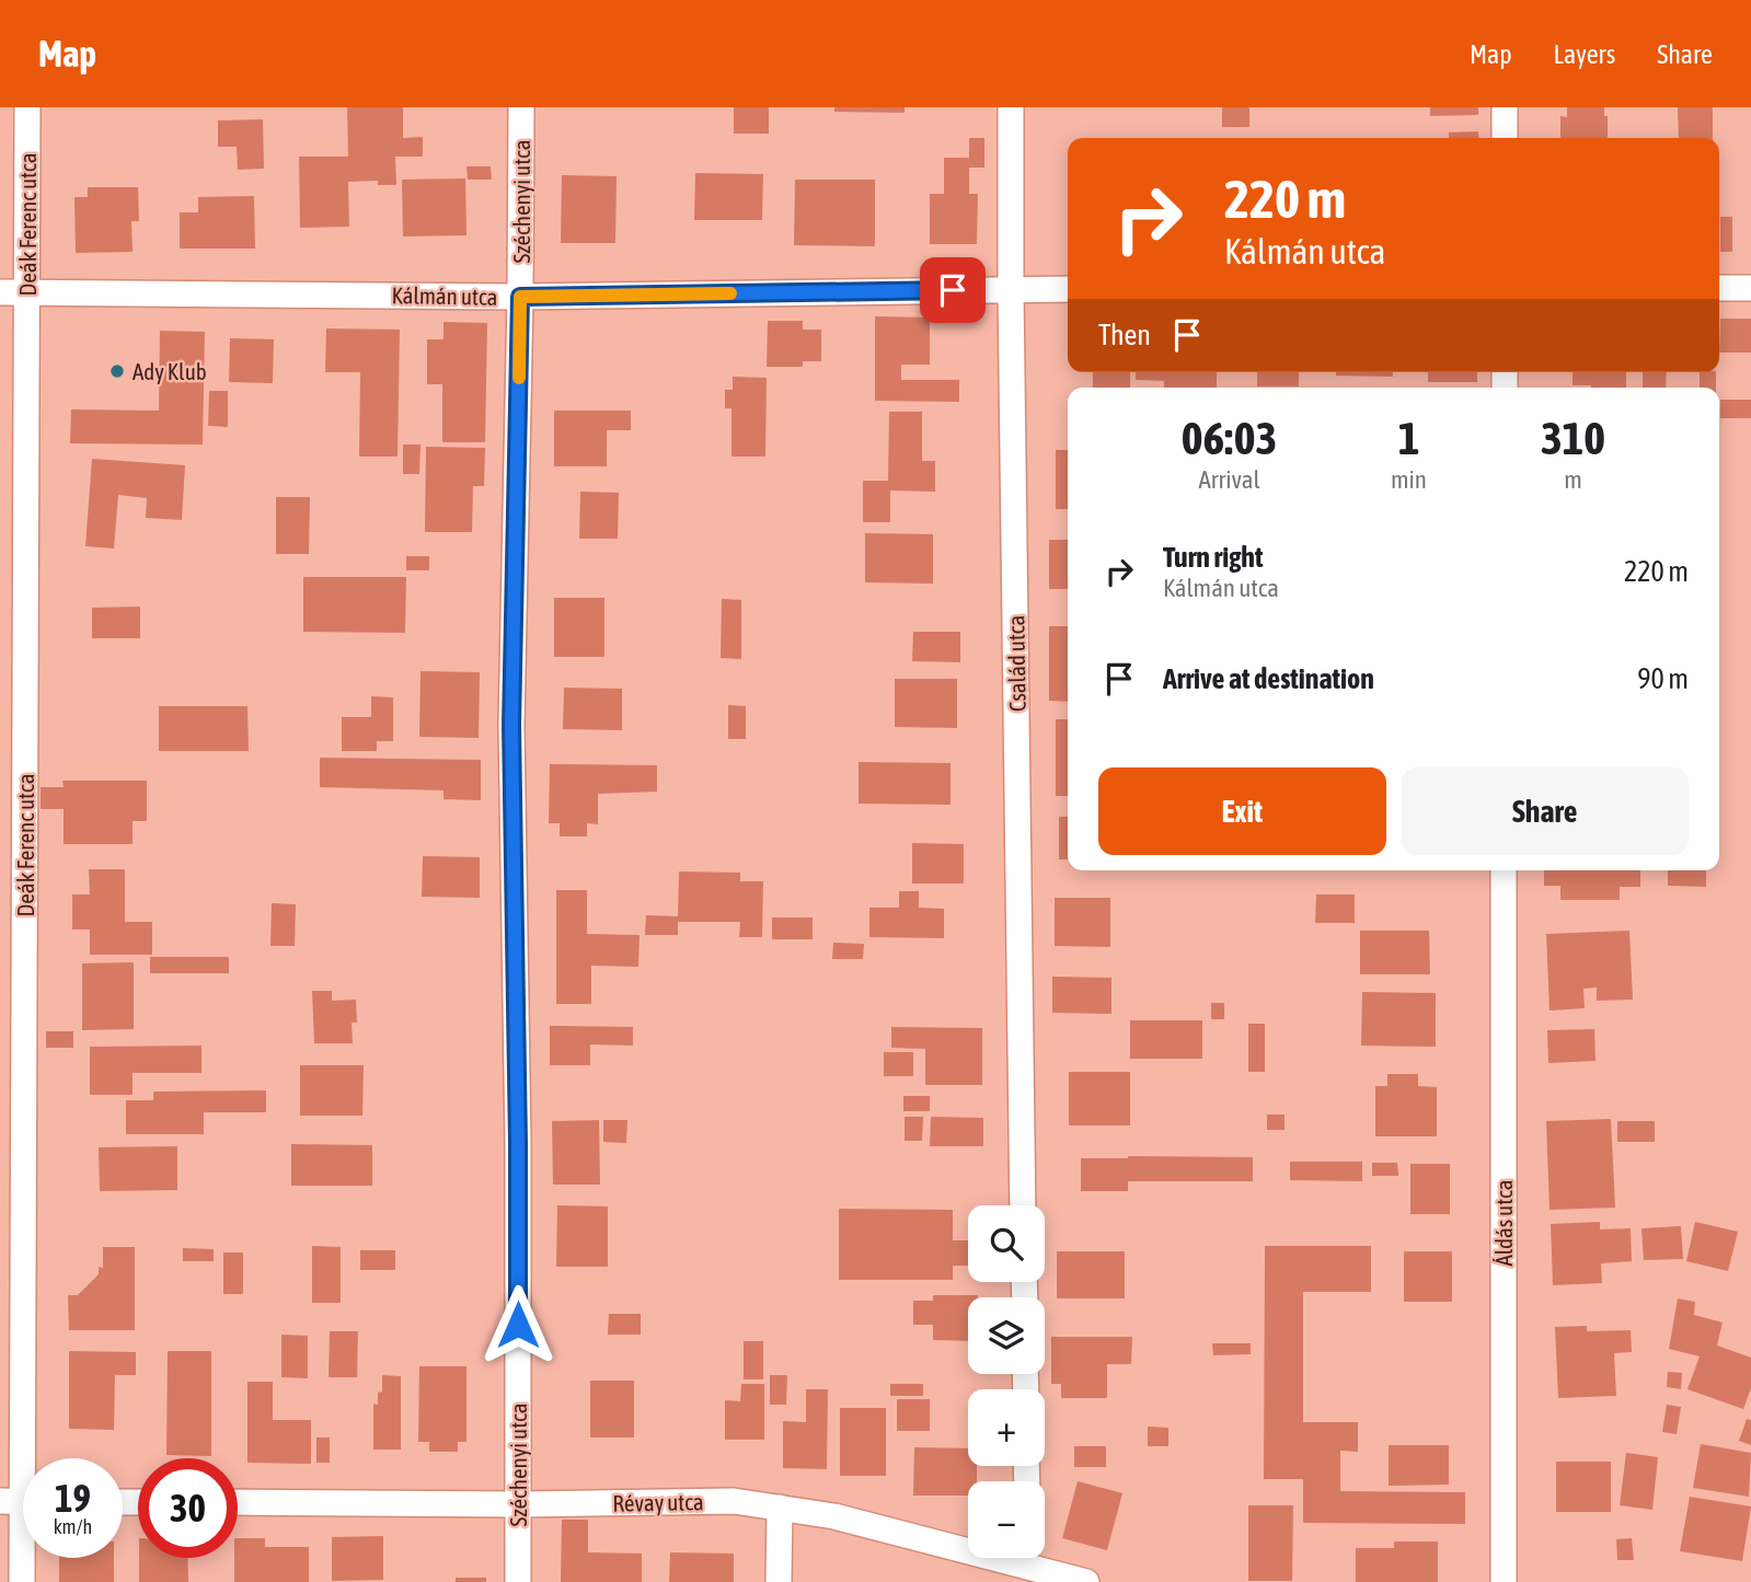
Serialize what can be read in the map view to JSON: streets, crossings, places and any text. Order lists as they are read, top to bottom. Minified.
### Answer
{"streets":{"street":["Széchenyi utca","Deák Ferenc utca","Kálmán utca","Család utca","Áldás utca","Révay utca"]},"crossings":[["Széchenyi utca","Kálmán utca"],["Széchenyi utca","Révay utca"],["Deák Ferenc utca","Kálmán utca"],["Kálmán utca","Család utca"]],"places":["Ady Klub"],"page":{"header":"Map","nav":["Map","Layers","Share"],"turn":["220 m","Kálmán utca"],"then":"Then","eta":["06:03","Arrival","1","min","310","m"],"list":[{"name":"Turn right","note":"Kálmán utca","value":"220 m"},{"name":"Arrive at destination","value":"90 m"}],"buttons":["Exit","Share"],"map_buttons":["+","−"],"speed":"19 km/h","limit":"30"}}
